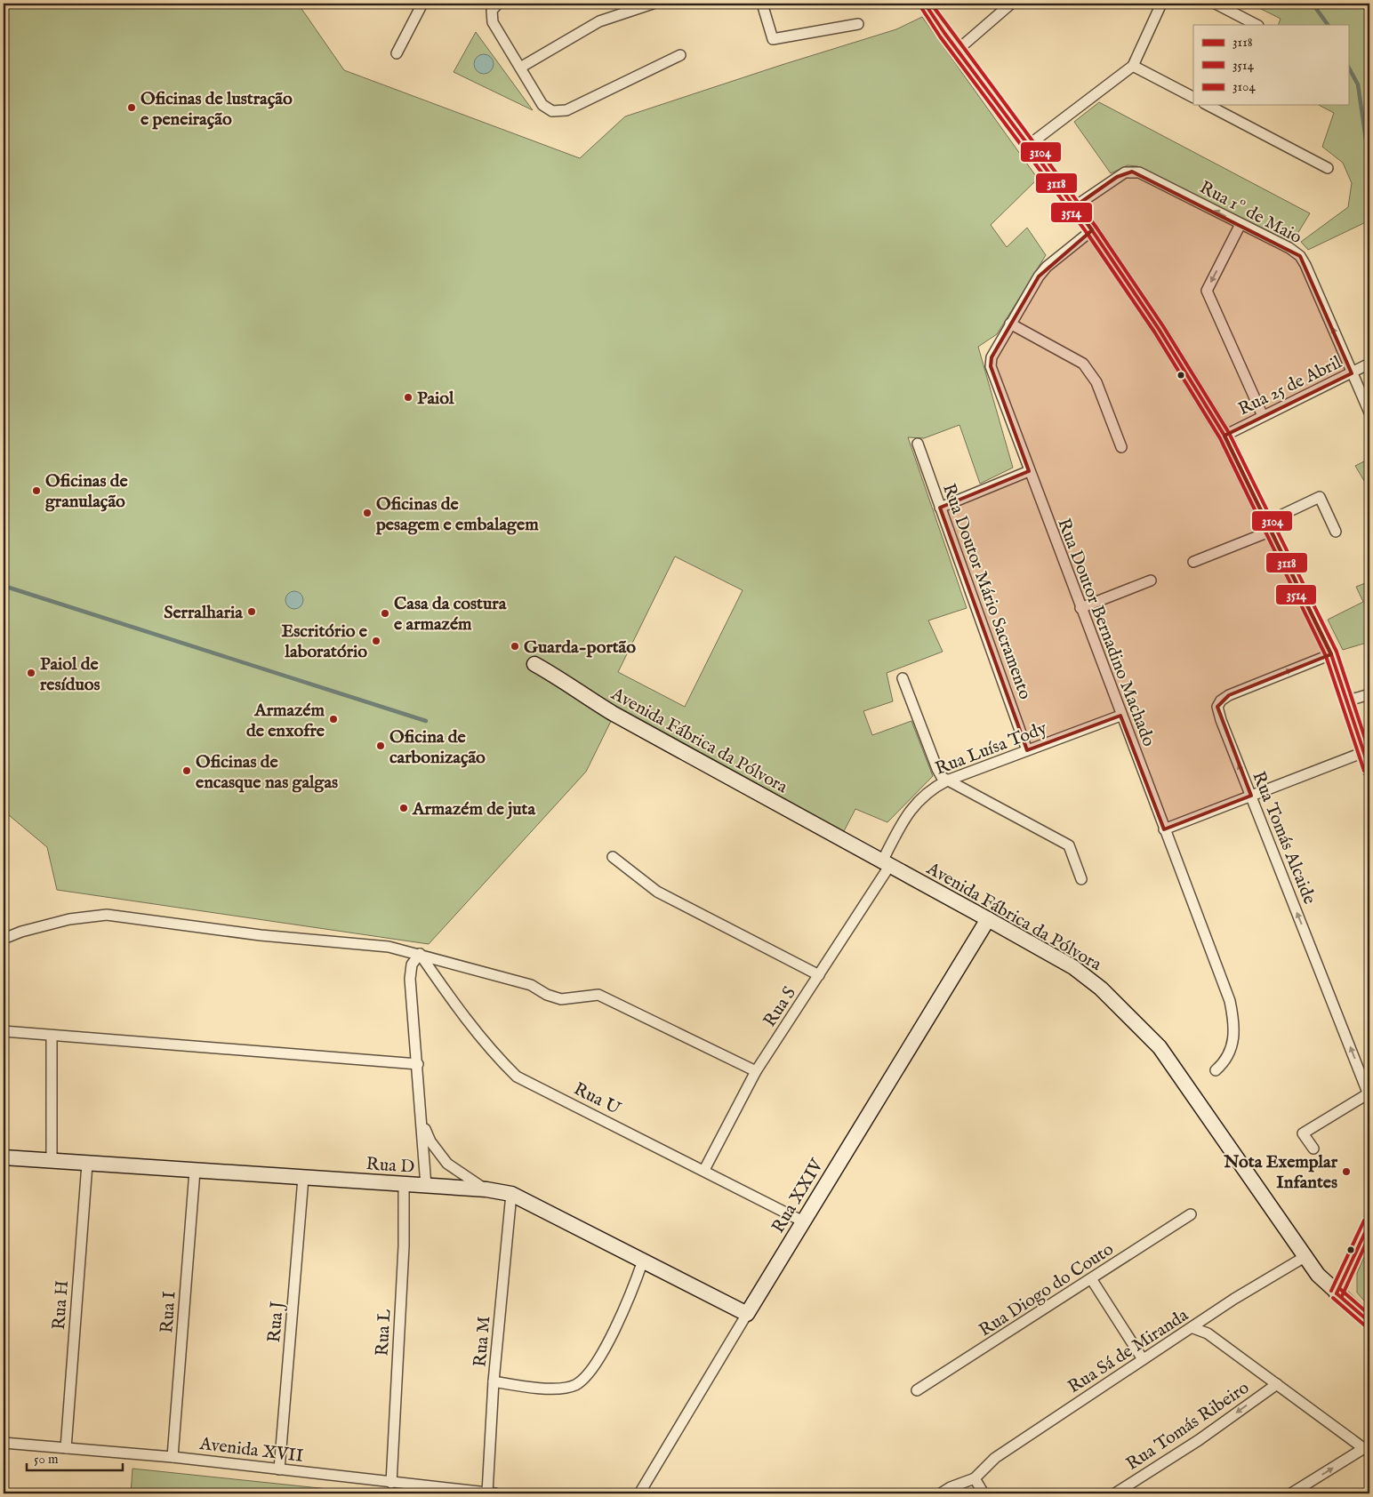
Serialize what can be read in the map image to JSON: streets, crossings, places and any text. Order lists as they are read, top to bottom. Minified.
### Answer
{"streets":{"street":["Rua 1º de Maio","Rua 25 de Abril","Rua Doutor Mário Sacramento","Rua Doutor Bernadino Machado","Avenida Fábrica da Pólvora","Rua Luísa Tody","Rua Tomás Alcaide","Rua S","Rua U","Rua D","Rua XXIV","Rua Diogo do Couto","Rua H","Rua I","Rua J","Rua L","Rua M","Rua Sá de Miranda","Rua Tomás Ribeiro","Avenida XVII"]},"crossings":[["Rua 1º de Maio","Rua 25 de Abril"],["Rua Doutor Mário Sacramento","Rua Luísa Tody"],["Rua Doutor Bernadino Machado","Rua Luísa Tody"],["Avenida Fábrica da Pólvora","Rua Luísa Tody"],["Avenida Fábrica da Pólvora","Rua S"],["Avenida Fábrica da Pólvora","Rua XXIV"],["Avenida Fábrica da Pólvora","Rua Sá de Miranda"],["Rua Luísa Tody","Rua S"],["Rua S","Rua U"],["Rua U","Rua XXIV"],["Rua D","Rua XXIV"],["Rua D","Rua H"],["Rua D","Rua I"],["Rua D","Rua J"],["Rua D","Rua L"],["Rua D","Rua M"],["Rua H","Avenida XVII"],["Rua I","Avenida XVII"],["Rua J","Avenida XVII"],["Rua L","Avenida XVII"],["Rua M","Avenida XVII"]],"one_way":["Rua 1º de Maio","Rua Tomás Ribeiro"],"places":["Oficinas de lustração e peneiração","Paiol","Oficinas de granulação","Oficinas de pesagem e embalagem","Serralharia","Casa da costura e armazém","Escritório e laboratório","Guarda-portão","Paiol de resíduos","Armazém de enxofre","Oficina de carbonização","Oficinas de encasque nas galgas","Armazém de juta","Nota Exemplar Infantes"],"lines":["transit line 3118","transit line 3104","transit line 3514"],"legend":["3118","3514","3104"],"scale_bar":"50 m"}
